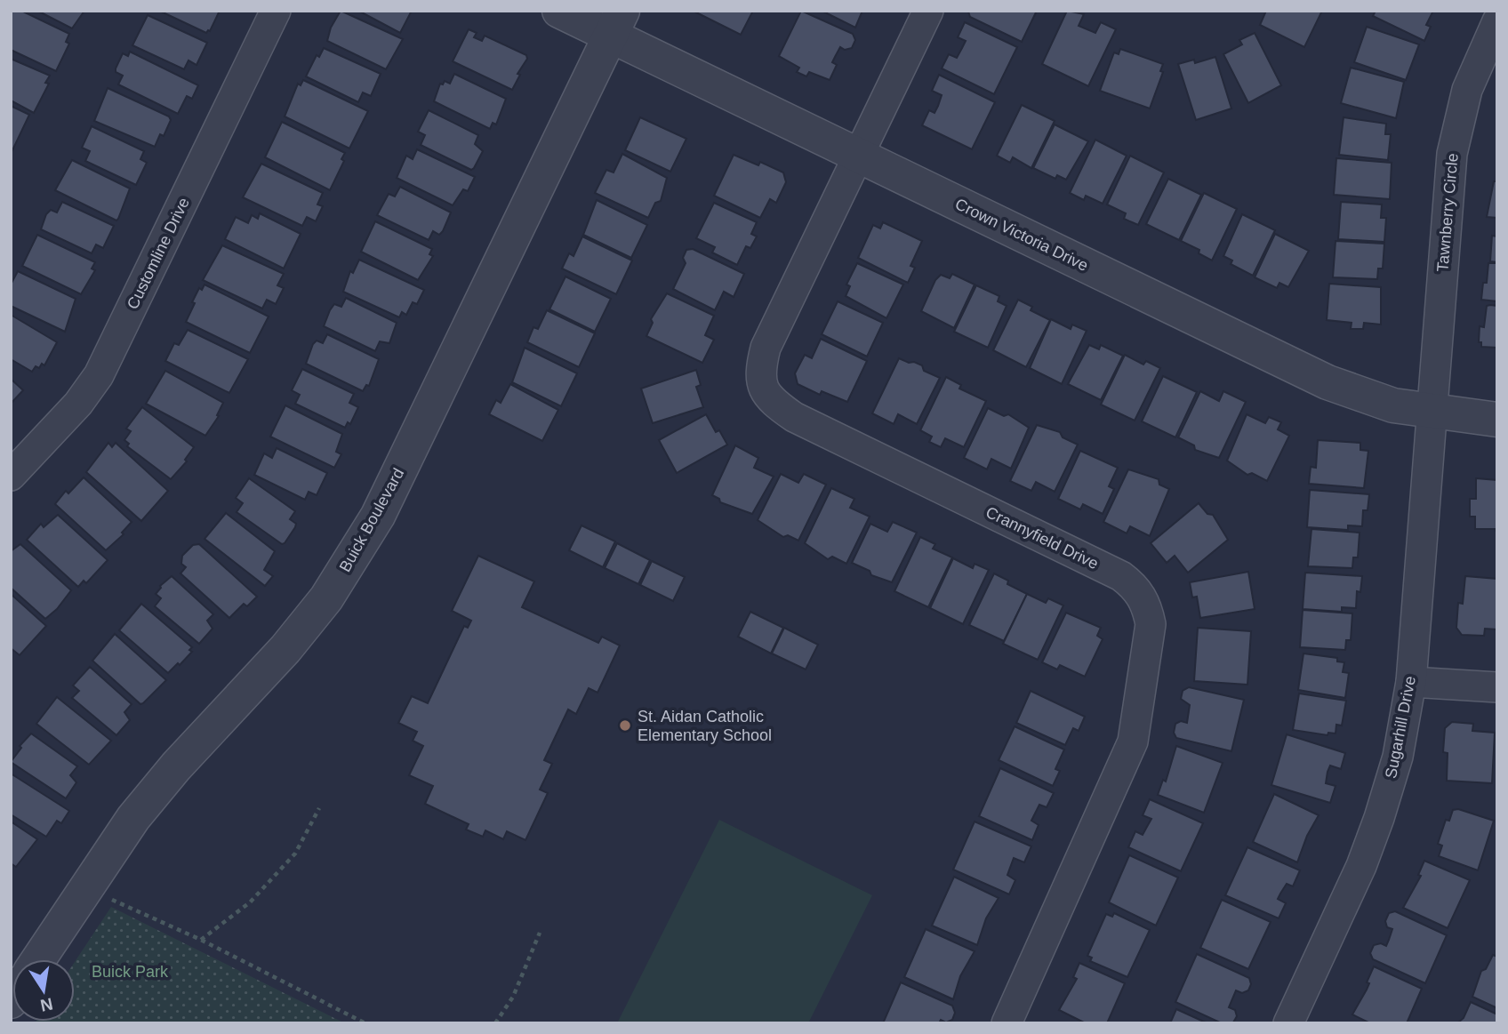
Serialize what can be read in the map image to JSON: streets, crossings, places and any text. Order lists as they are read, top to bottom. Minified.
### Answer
{"streets":{"street":["Tawnberry Circle","Crown Victoria Drive","Customline Drive","Buick Boulevard","Crannyfield Drive","Sugarhill Drive"]},"crossings":[["Tawnberry Circle","Crown Victoria Drive"],["Tawnberry Circle","Sugarhill Drive"],["Crown Victoria Drive","Buick Boulevard"],["Crown Victoria Drive","Crannyfield Drive"],["Crown Victoria Drive","Sugarhill Drive"]],"parks":["Buick Park"],"places":["St. Aidan Catholic Elementary School"],"north":"bottom"}
